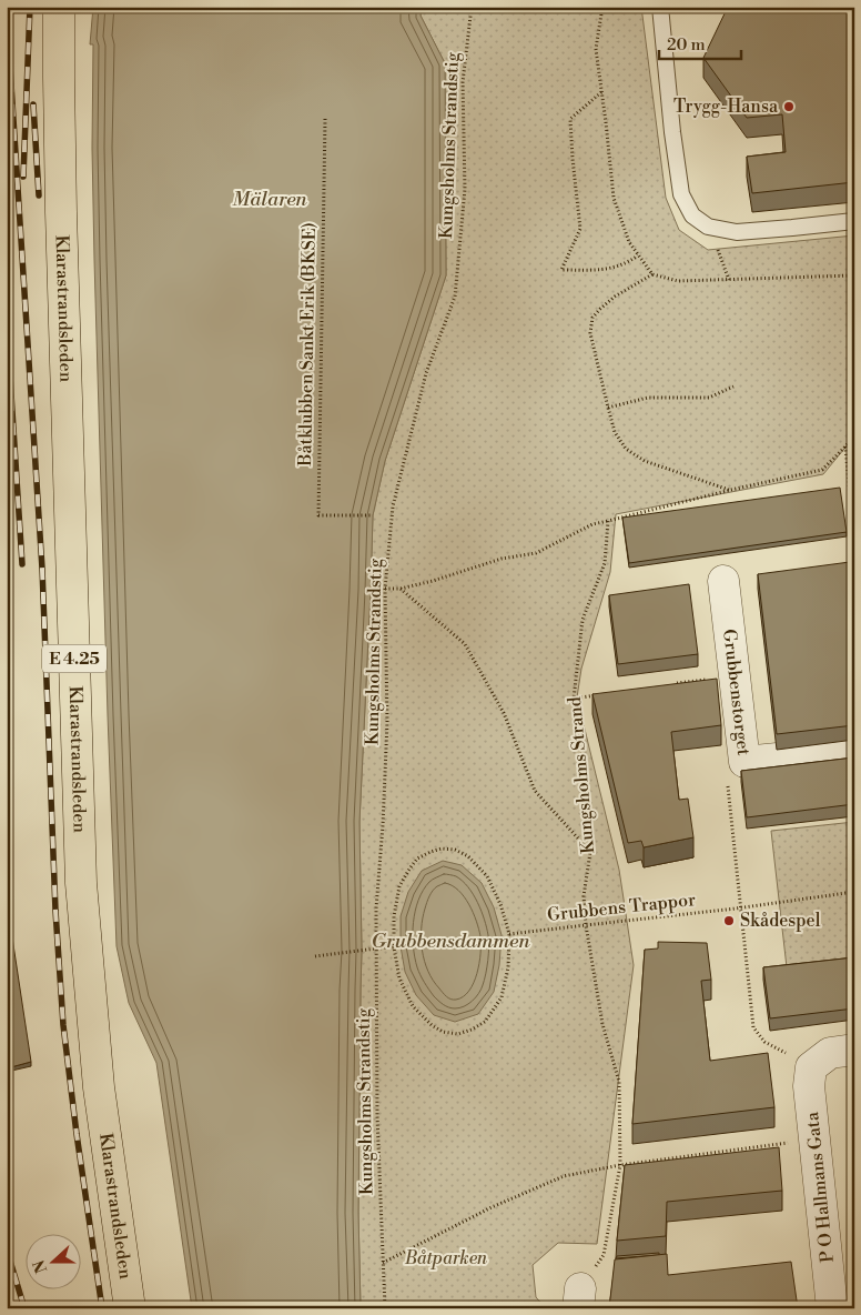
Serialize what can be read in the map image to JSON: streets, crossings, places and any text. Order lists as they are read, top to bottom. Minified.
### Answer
{"streets":{"highway":["Klarastrandsleden","E 4.25"],"street":["Grubbenstorget","P O Hallmans Gata"],"path":["Kungsholms Strandstig","Båtklubben Sankt Erik (BKSE)","Kungsholms Strand","Grubbens Trappor"]},"crossings":[["Kungsholms Strand","Grubbens Trappor"]],"water":["Mälaren","Grubbensdammen"],"parks":["Båtparken"],"places":["Trygg-Hansa","Skådespel"],"scale_bar":"20 m","north":"left"}
